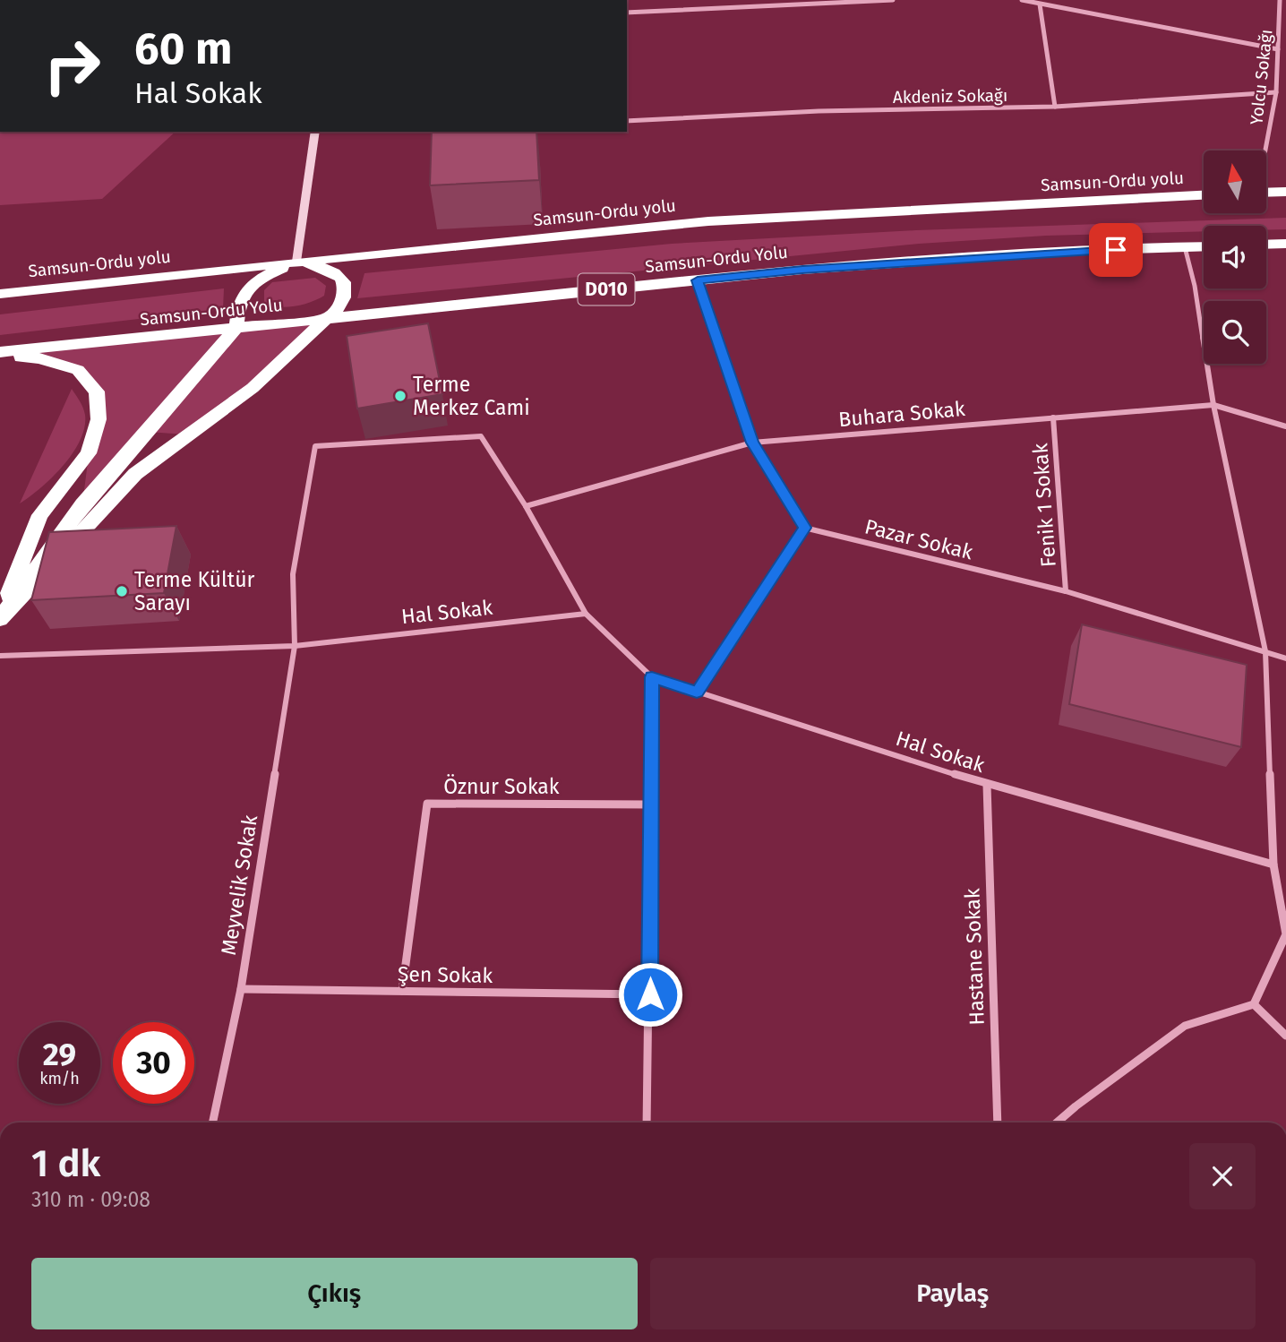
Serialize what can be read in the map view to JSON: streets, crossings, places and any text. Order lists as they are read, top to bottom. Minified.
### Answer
{"streets":{"highway":["Samsun-Ordu yolu","Samsun-Ordu Yolu","D010"],"street":["Yolcu Sokağı","Akdeniz Sokağı","Buhara Sokak","Fenik 1 Sokak","Pazar Sokak","Hal Sokak","Öznur Sokak","Meyvelik Sokak","Hastane Sokak","Şen Sokak"]},"crossings":[["Yolcu Sokağı","Akdeniz Sokağı"],["Buhara Sokak","Fenik 1 Sokak"],["Buhara Sokak","Meyvelik Sokak"],["Fenik 1 Sokak","Pazar Sokak"],["Hal Sokak","Meyvelik Sokak"],["Hal Sokak","Hastane Sokak"],["Öznur Sokak","Şen Sokak"],["Meyvelik Sokak","Şen Sokak"]],"places":["Terme Merkez Cami","Terme Kültür Sarayı"],"north":"top","page":{"turn":["60 m","Hal Sokak"],"speed":"29 km/h","limit":"30","heading":["1 dk","310 m · 09:08"],"buttons":["Çıkış","Paylaş"]}}
